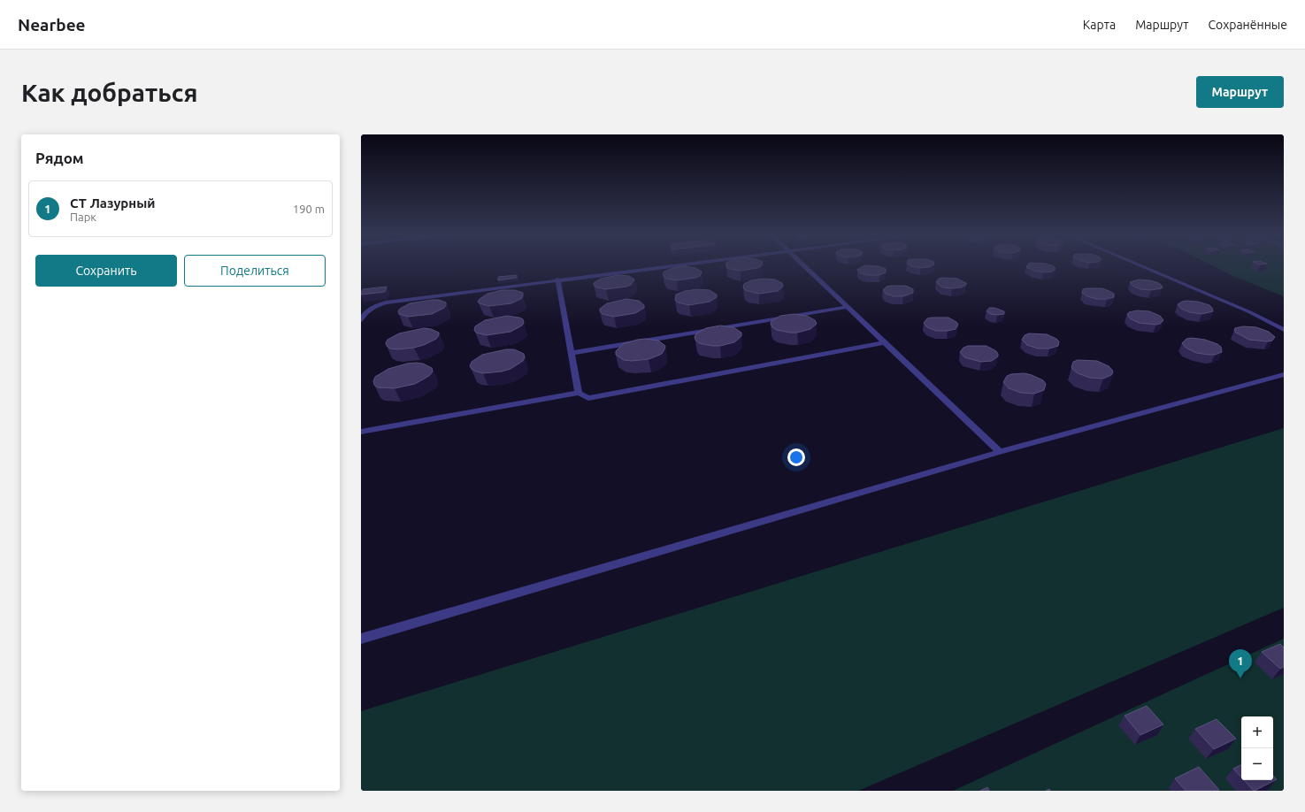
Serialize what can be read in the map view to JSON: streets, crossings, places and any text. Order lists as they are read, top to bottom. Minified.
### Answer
{"page":{"header":"Nearbee","nav":["Карта","Маршрут","Сохранённые"],"buttons":["Маршрут",["Сохранить","Поделиться"]],"title":"Как добраться","heading":"Рядом","list":[{"mark":"1","name":"СТ Лазурный","note":"Парк","value":"190 m"}],"pins":"1","map_buttons":["+","−"]}}
